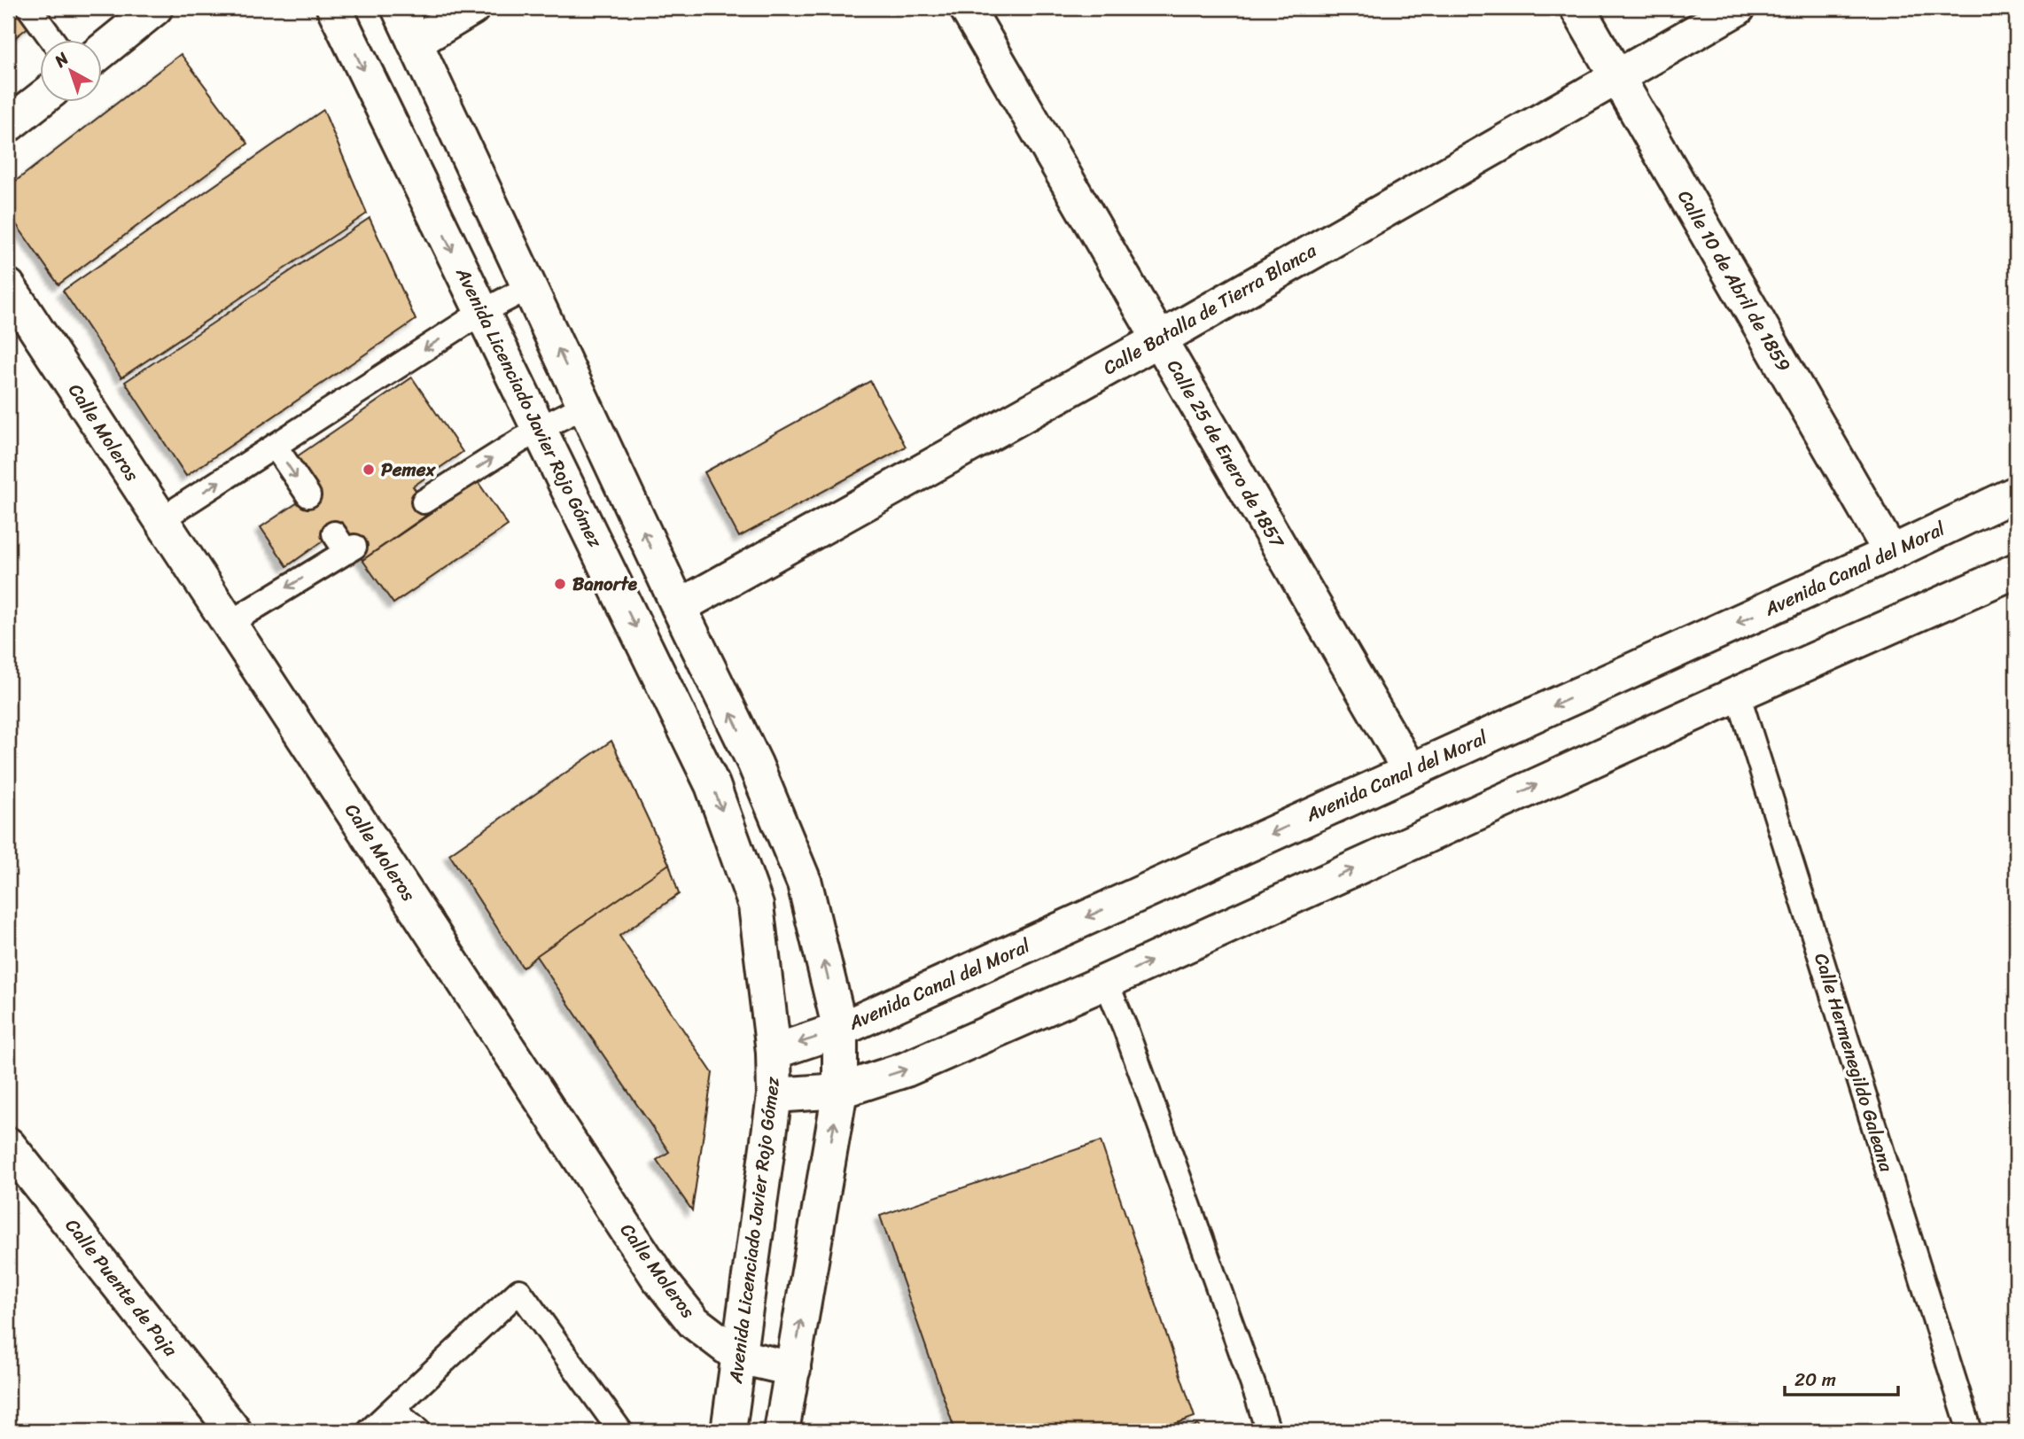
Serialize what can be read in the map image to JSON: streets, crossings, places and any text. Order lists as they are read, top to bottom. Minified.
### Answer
{"streets":{"main road":["Calle 10 de Abril de 1859","Calle Batalla de Tierra Blanca","Avenida Licenciado Javier Rojo Gómez","Calle Moleros","Calle 25 de Enero de 1857","Avenida Canal del Moral","Calle Puente de Paja"],"lane":["Calle Hermenegildo Galeana"]},"crossings":[["Calle 10 de Abril de 1859","Calle Batalla de Tierra Blanca"],["Calle 10 de Abril de 1859","Avenida Canal del Moral"],["Calle Batalla de Tierra Blanca","Calle 25 de Enero de 1857"],["Avenida Licenciado Javier Rojo Gómez","Calle Moleros"],["Avenida Licenciado Javier Rojo Gómez","Avenida Canal del Moral"],["Calle 25 de Enero de 1857","Avenida Canal del Moral"]],"places":["Pemex","Banorte"],"scale_bar":"20 m","north":"top left"}
